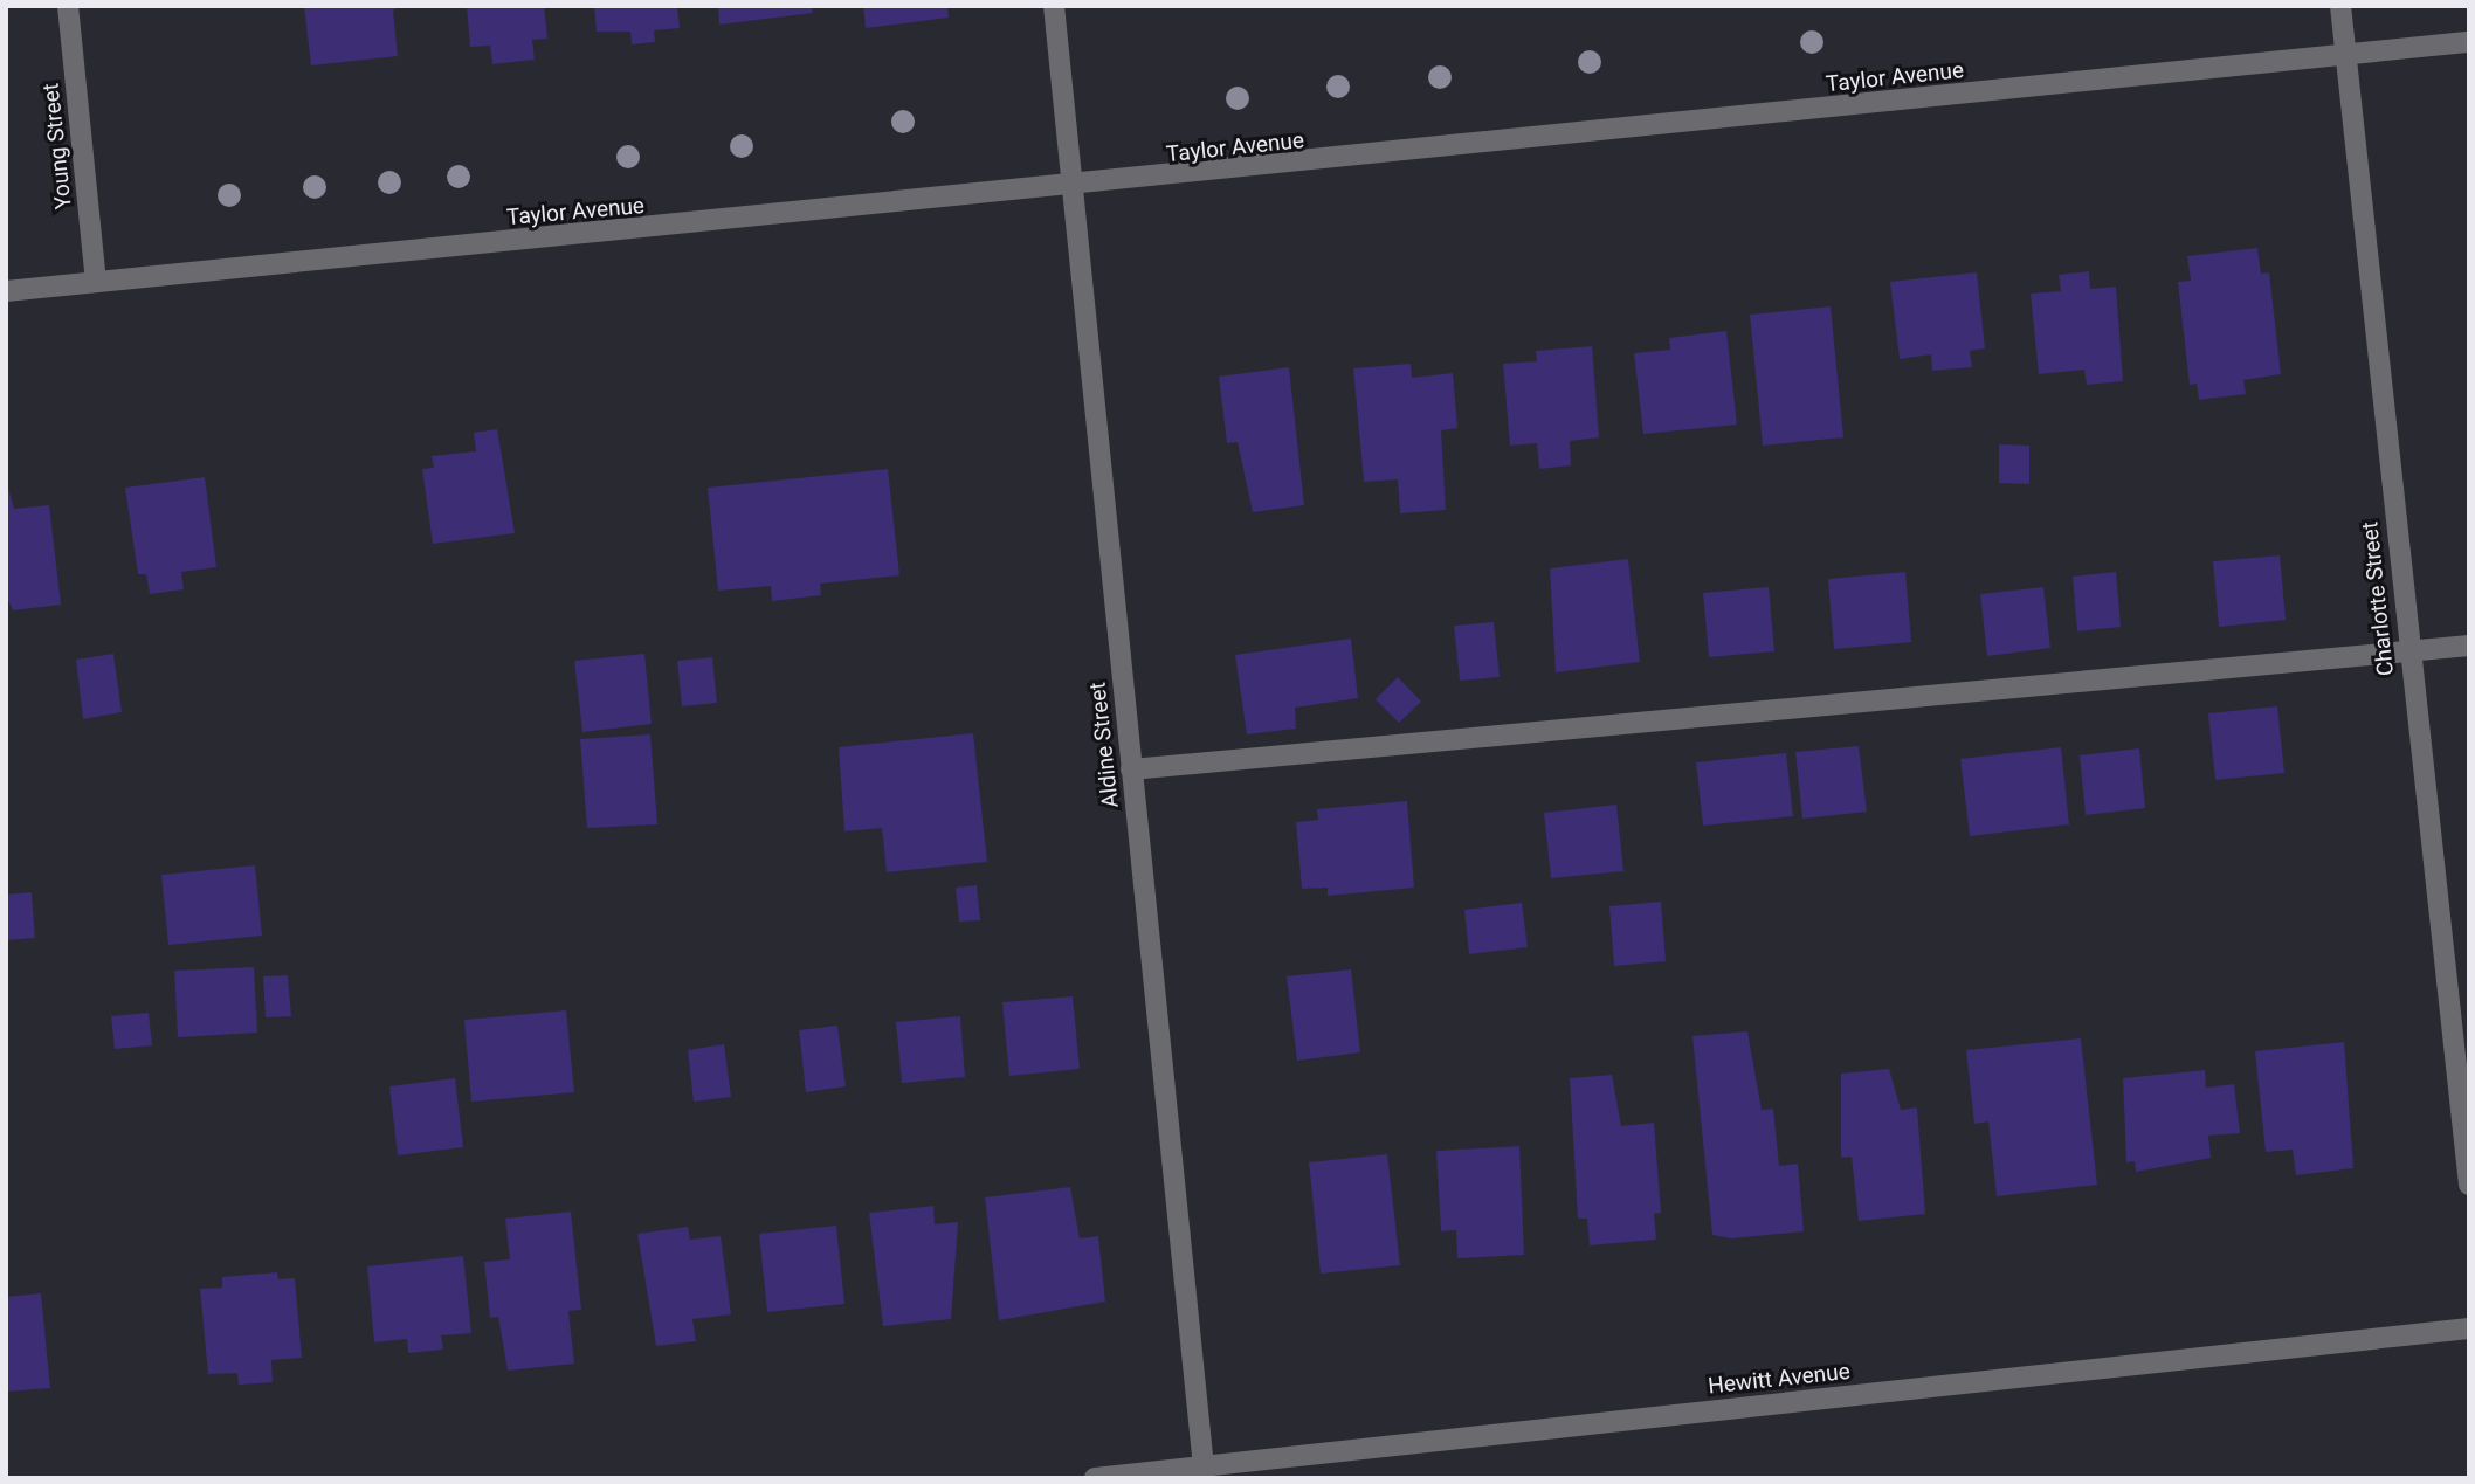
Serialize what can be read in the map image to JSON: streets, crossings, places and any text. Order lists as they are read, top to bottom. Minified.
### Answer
{"streets":{"street":["Taylor Avenue","Young Street","Charlotte Street","Aldine Street","Hewitt Avenue"]},"crossings":[["Taylor Avenue","Young Street"],["Taylor Avenue","Charlotte Street"],["Taylor Avenue","Aldine Street"],["Aldine Street","Hewitt Avenue"]]}
